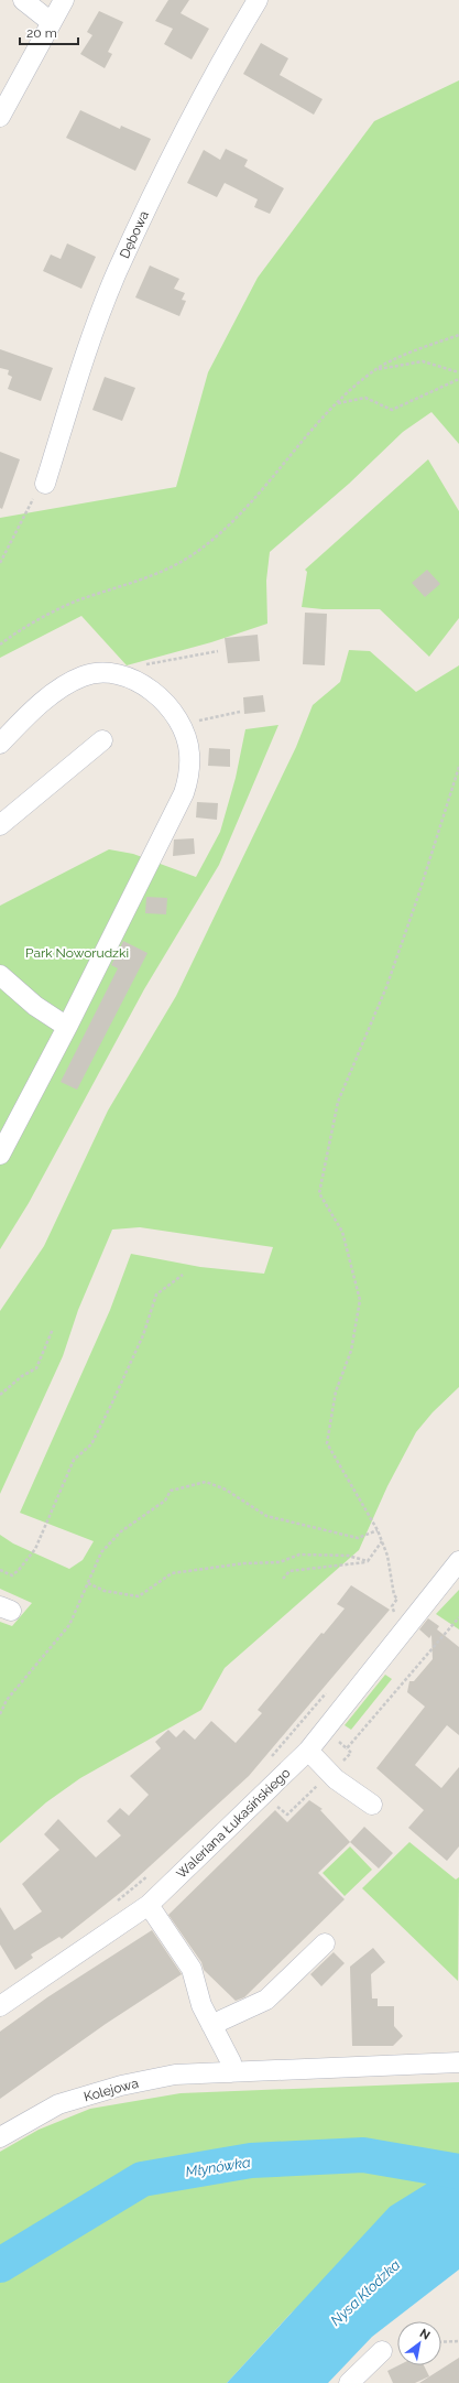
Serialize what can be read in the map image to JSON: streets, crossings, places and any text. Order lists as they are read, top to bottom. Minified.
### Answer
{"streets":{"street":["Dębowa","Waleriana Łukasińskiego","Kolejowa"]},"water":["Młynówka","Nysa Kłodzka"],"parks":["Park Noworudzki"],"scale_bar":"20 m","north":"top right"}
